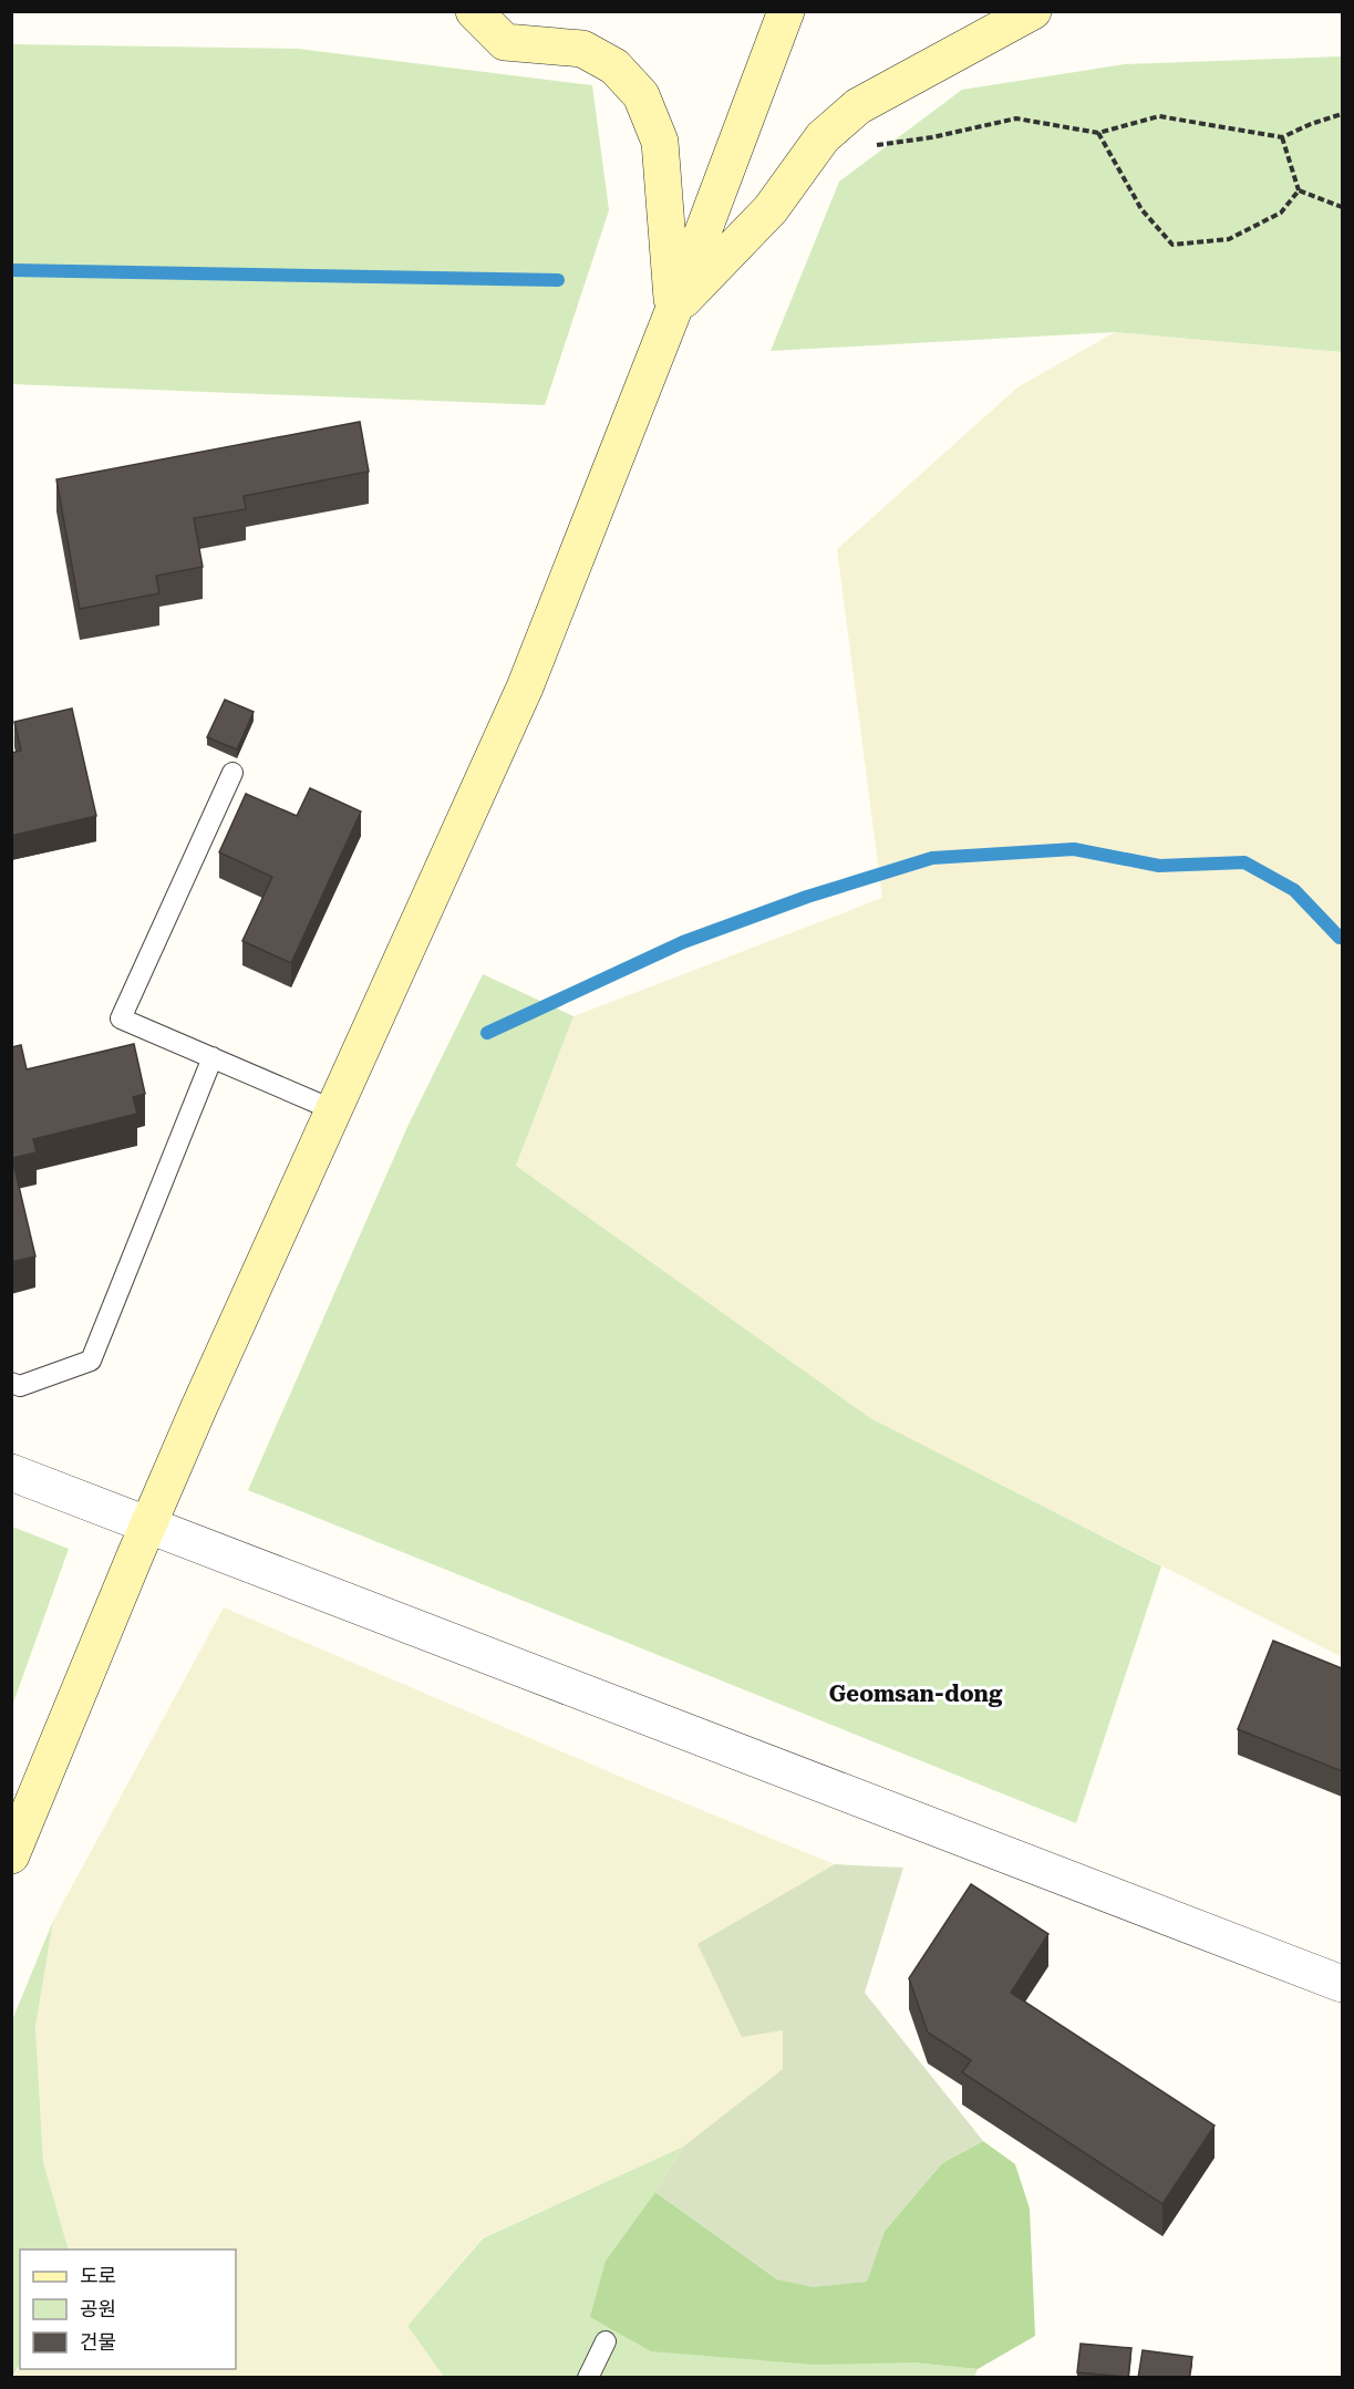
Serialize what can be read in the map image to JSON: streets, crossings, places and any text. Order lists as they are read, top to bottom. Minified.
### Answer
{"districts":["Geomsan-dong"],"legend":["도로","공원","건물"]}
